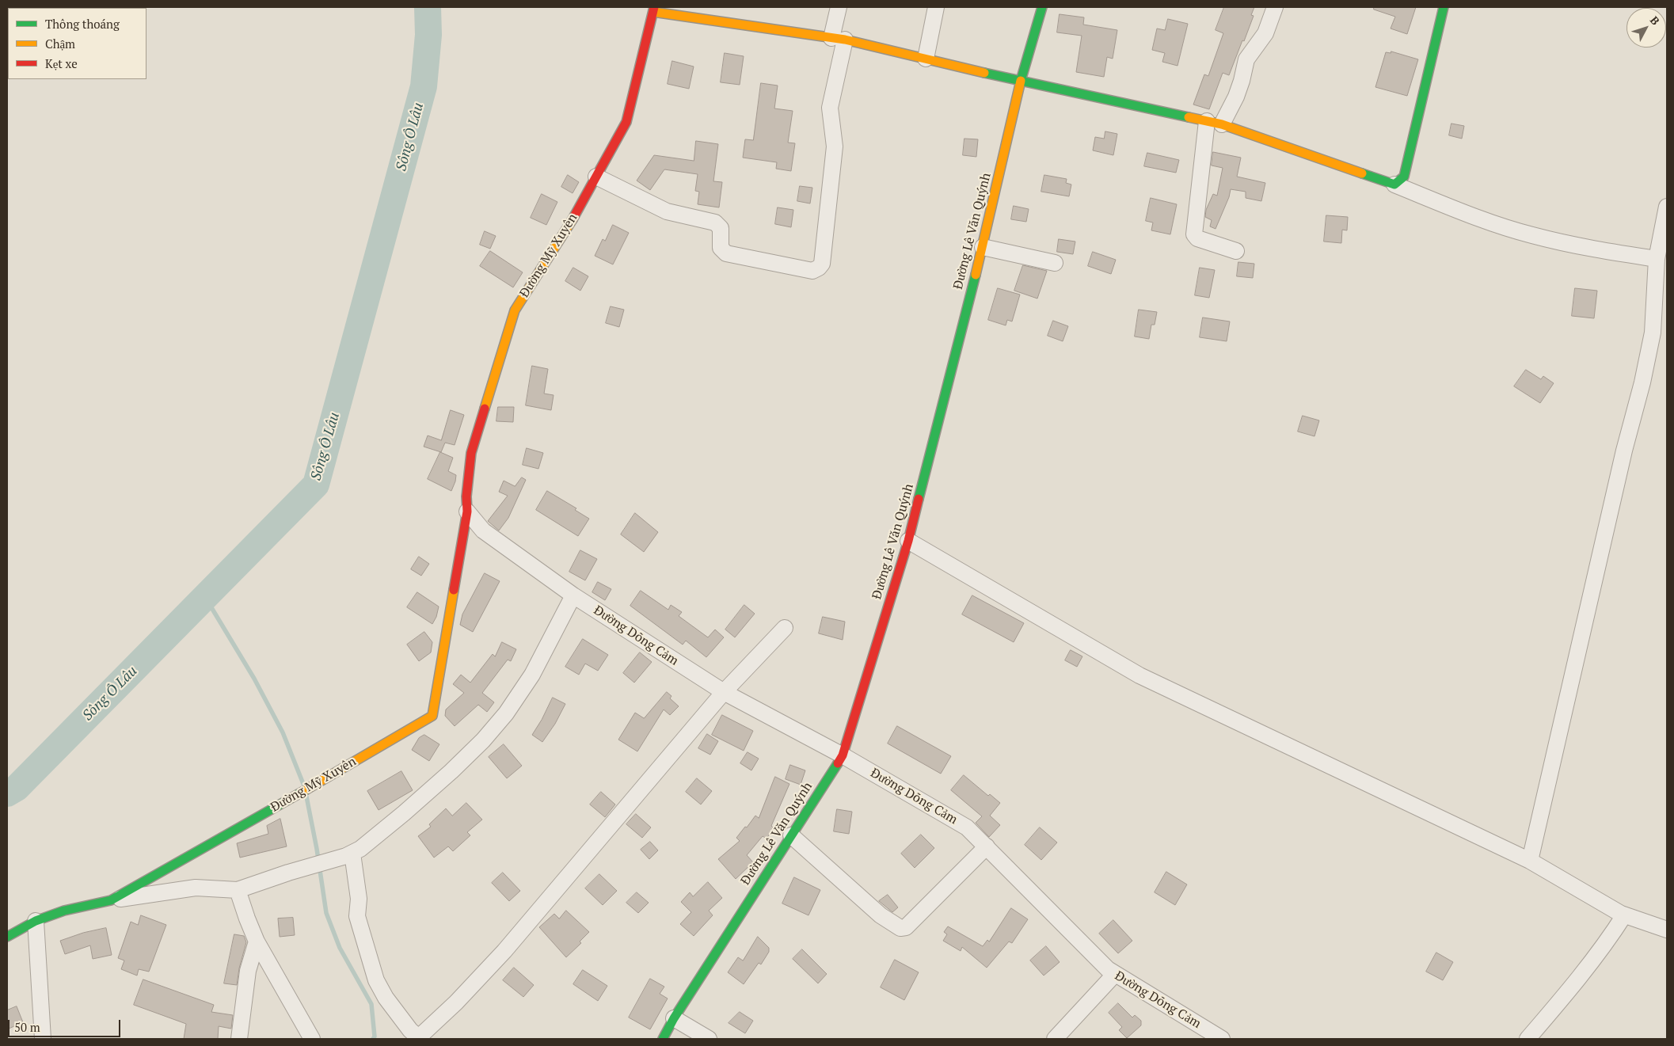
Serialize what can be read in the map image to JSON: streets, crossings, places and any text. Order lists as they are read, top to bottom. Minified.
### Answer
{"streets":{"street":["Đường Lê Văn Quýnh","Đường Mỹ Xuyên","Đường Dõng Cảm"]},"crossings":[["Đường Lê Văn Quýnh","Đường Dõng Cảm"]],"water":["Sông Ô Lâu"],"legend":["Thông thoáng","Chậm","Kẹt xe"],"scale_bar":"50 m","north":"top right"}
